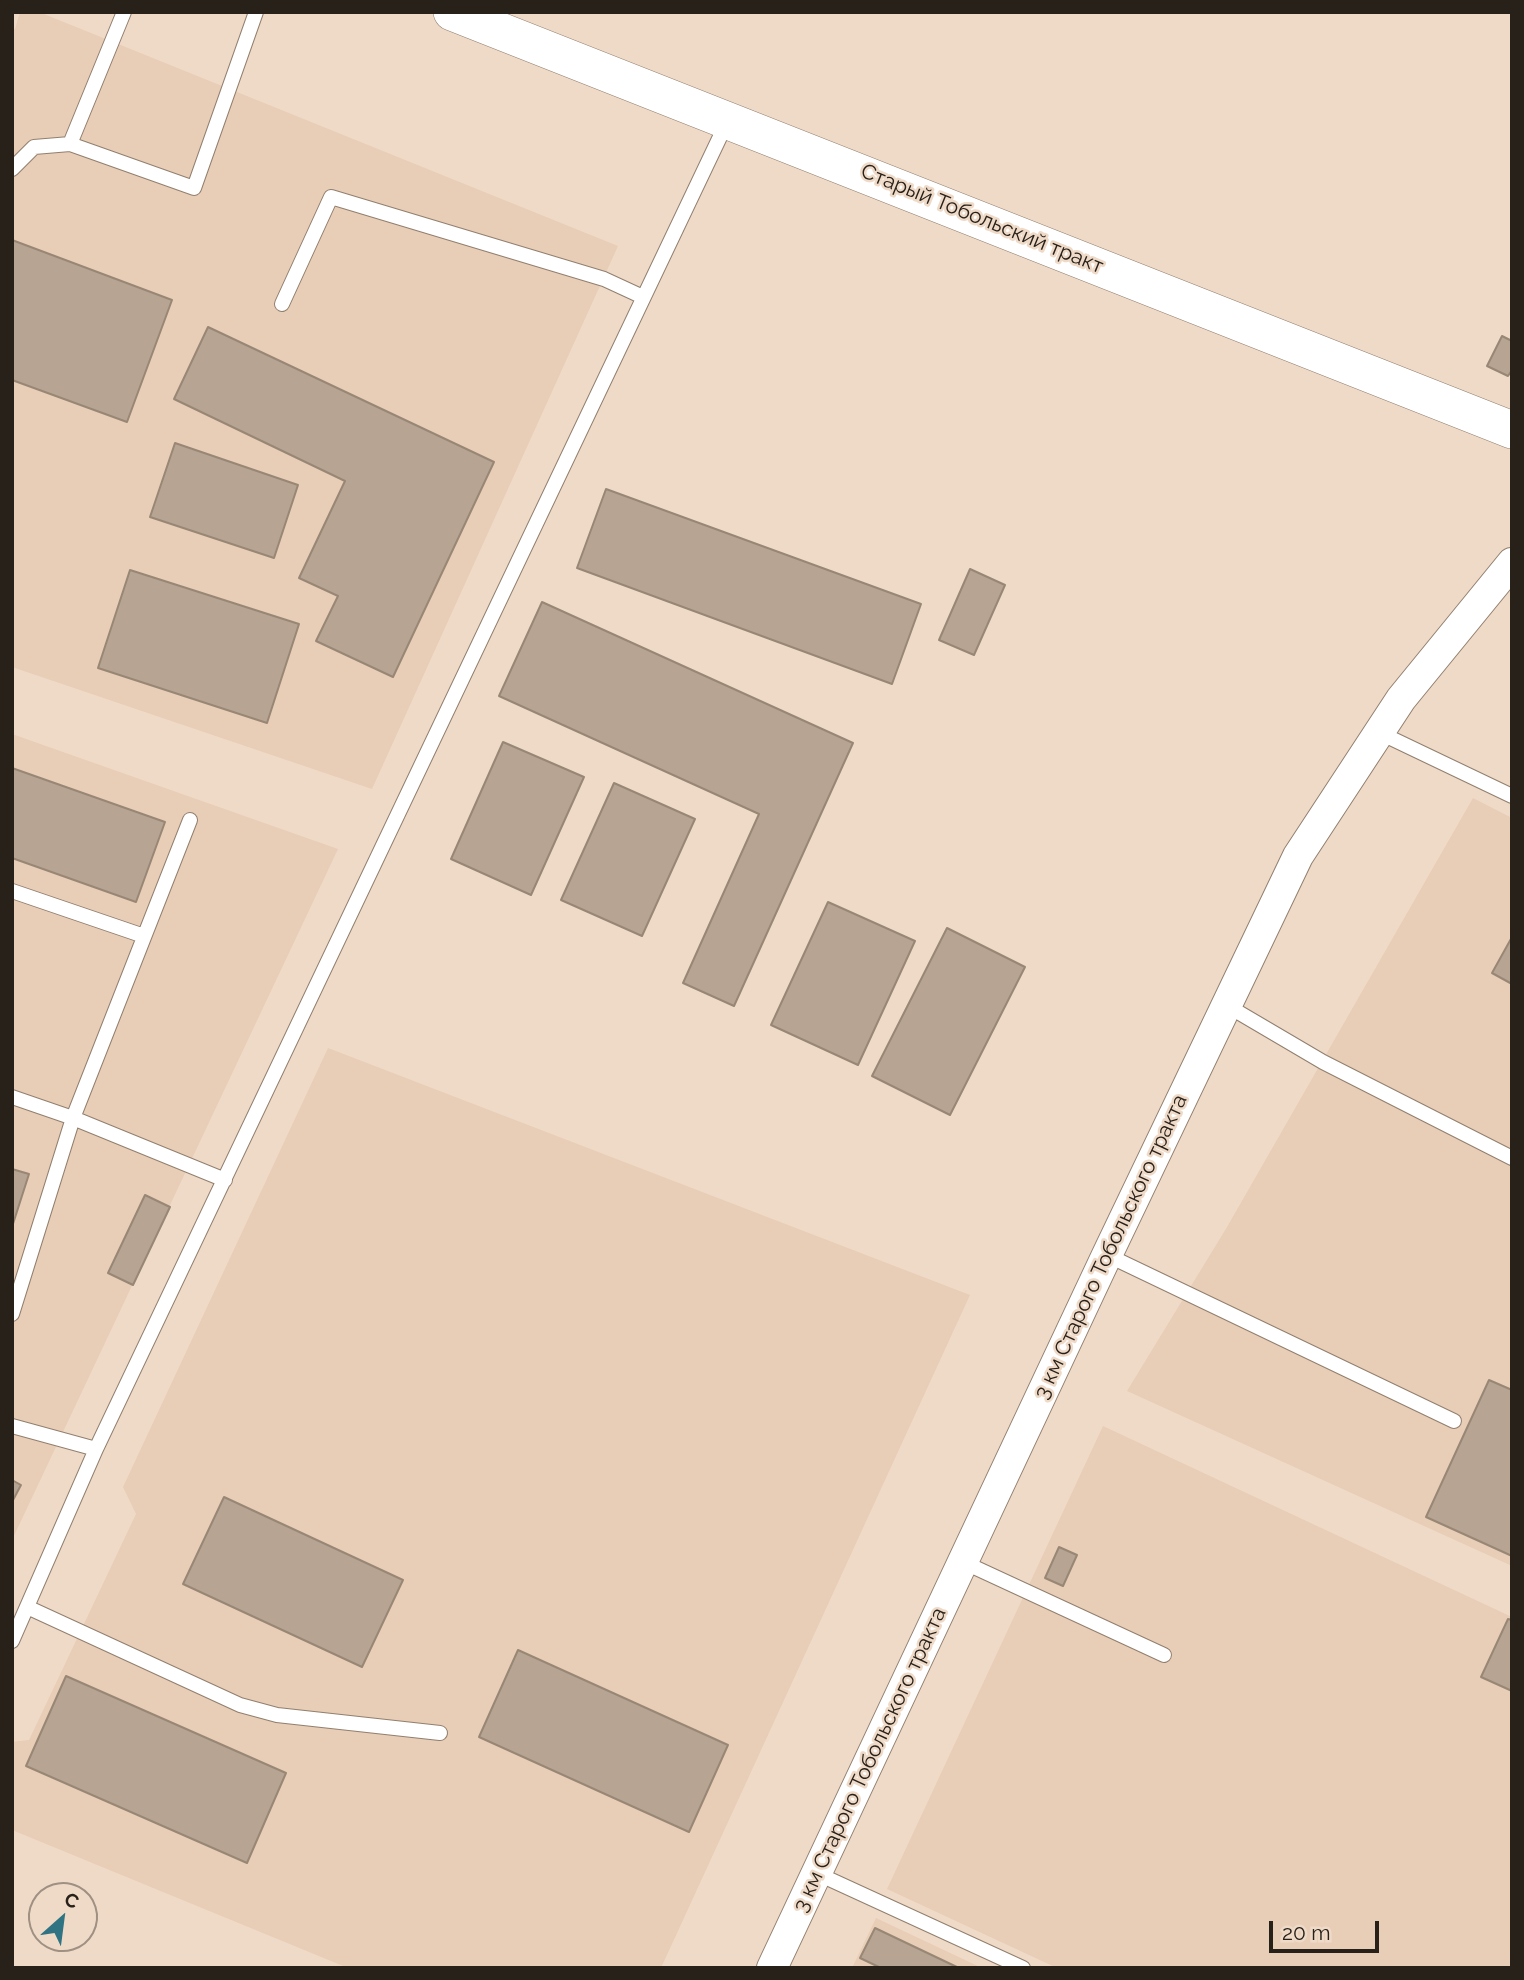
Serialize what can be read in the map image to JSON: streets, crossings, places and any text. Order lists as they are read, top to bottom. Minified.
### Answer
{"streets":{"street":["Старый Тобольский тракт","3 км Старого Тобольского тракта"]},"scale_bar":"20 m","north":"top right"}
